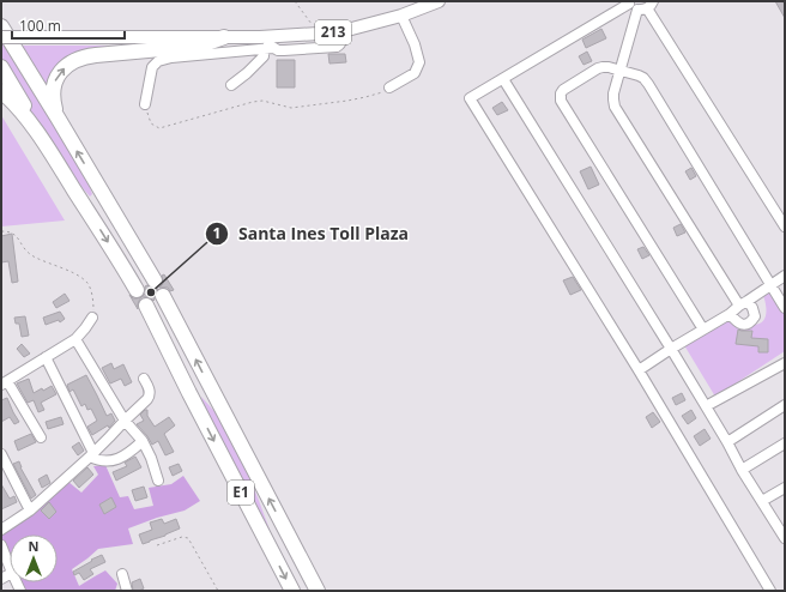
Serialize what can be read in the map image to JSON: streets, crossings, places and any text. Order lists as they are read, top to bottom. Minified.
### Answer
{"streets":{"highway":["E1"],"main road":["213"]},"places":["Santa Ines Toll Plaza"],"scale_bar":"100 m","north":"top"}
